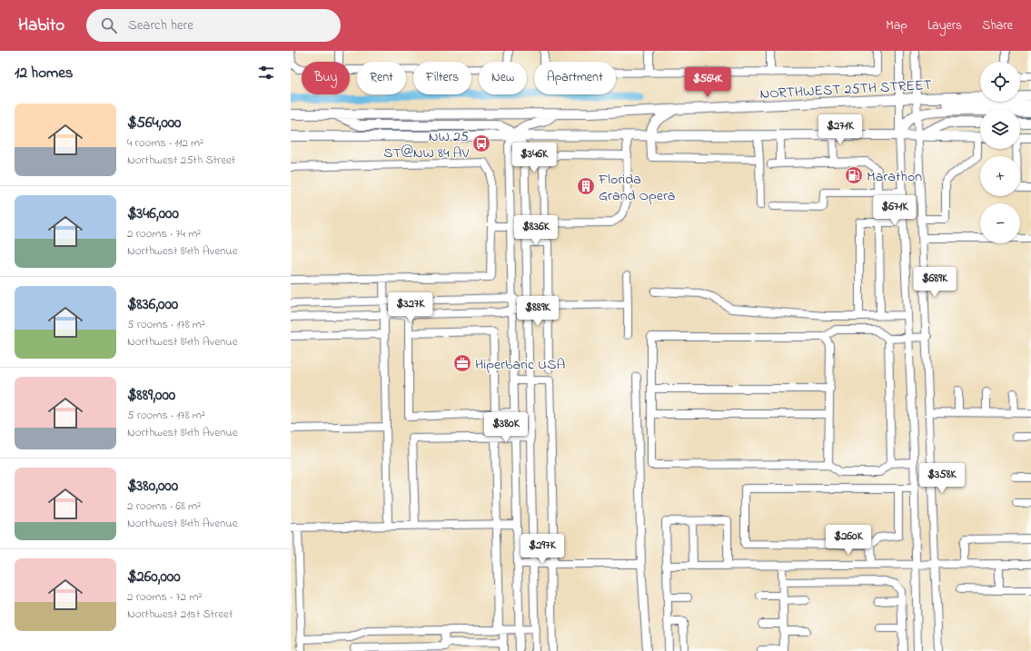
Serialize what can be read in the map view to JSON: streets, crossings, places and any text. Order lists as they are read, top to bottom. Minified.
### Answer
{"streets":{"main road":["NORTHWEST 25TH STREET"]},"places":{"bus stop":["NW 25 ST@NW 84 AV"],"fuel station":["Marathon"],"building":["Florida Grand Opera"],"office":["Hiperbaric USA"]},"page":{"header":"Habito","search":"Search here","nav":["Map","Layers","Share"],"heading":"12 homes","map_buttons":["+","−"],"chip":["Buy","Rent","Filters","New","Apartment"],"price":["$564K","$271K","$346K","$671K","$836K","$689K","$327K","$889K","$380K","$358K","$260K","$297K"],"list":[{"name":"$564,000","note":"4 rooms · 112 m² · Northwest 25th Street"},{"name":"$346,000","note":"2 rooms · 74 m² · Northwest 84th Avenue"},{"name":"$836,000","note":"5 rooms · 178 m² · Northwest 84th Avenue"},{"name":"$889,000","note":"5 rooms · 178 m² · Northwest 84th Avenue"},{"name":"$380,000","note":"2 rooms · 68 m² · Northwest 84th Avenue"},{"name":"$260,000","note":"2 rooms · 72 m² · Northwest 21st Street"}]}}
